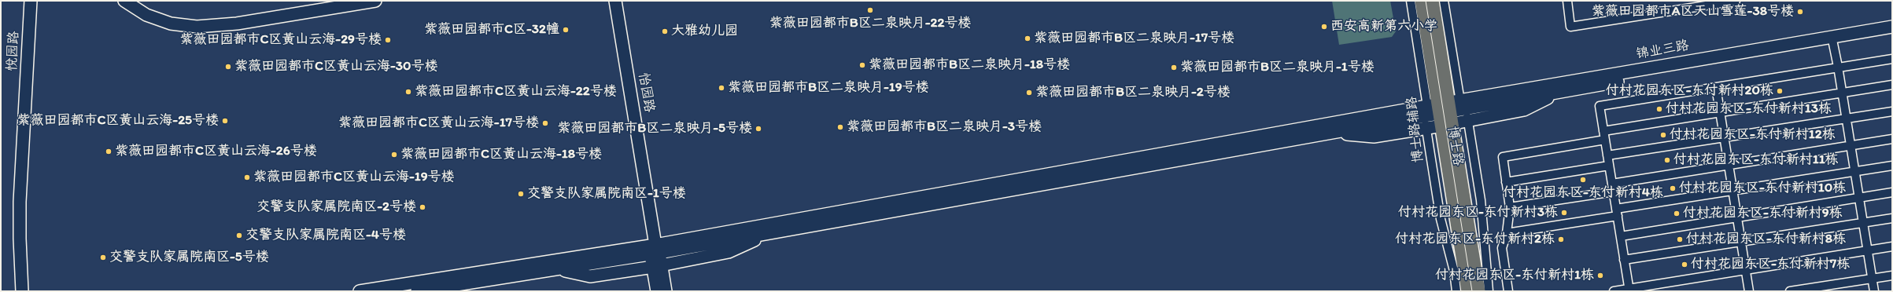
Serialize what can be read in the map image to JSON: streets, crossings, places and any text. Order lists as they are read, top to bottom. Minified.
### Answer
{"streets":{"main road":["博士路"],"street":["锦业三路","悦园路","怡园路","博士路辅路"]},"crossings":[["锦业三路","博士路辅路"],["锦业三路","博士路"],["博士路辅路","博士路"]],"places":["紫薇田园都市B区二泉映月-22号楼","紫薇田园都市A区天山雪莲-38号楼","西安高新第六小学","紫薇田园都市C区-32幢","大雅幼儿园","紫薇田园都市B区二泉映月-17号楼","紫薇田园都市C区黄山云海-29号楼","紫薇田园都市B区二泉映月-18号楼","紫薇田园都市C区黄山云海-30号楼","紫薇田园都市B区二泉映月-1号楼","紫薇田园都市B区二泉映月-19号楼","付村花园东区-东付新村20栋","紫薇田园都市C区黄山云海-22号楼","紫薇田园都市B区二泉映月-2号楼","付村花园东区-东付新村13栋","紫薇田园都市C区黄山云海-25号楼","紫薇田园都市C区黄山云海-17号楼","紫薇田园都市B区二泉映月-3号楼","紫薇田园都市B区二泉映月-5号楼","付村花园东区-东付新村12栋","紫薇田园都市C区黄山云海-26号楼","紫薇田园都市C区黄山云海-18号楼","付村花园东区-东付新村11栋","紫薇田园都市C区黄山云海-19号楼","付村花园东区-东付新村4栋","付村花园东区-东付新村10栋","交警支队家属院南区-1号楼","交警支队家属院南区-2号楼","付村花园东区-东付新村3栋","付村花园东区-东付新村9栋","交警支队家属院南区-4号楼","付村花园东区-东付新村2栋","付村花园东区-东付新村8栋","交警支队家属院南区-5号楼","付村花园东区-东付新村7栋","付村花园东区-东付新村1栋"]}
